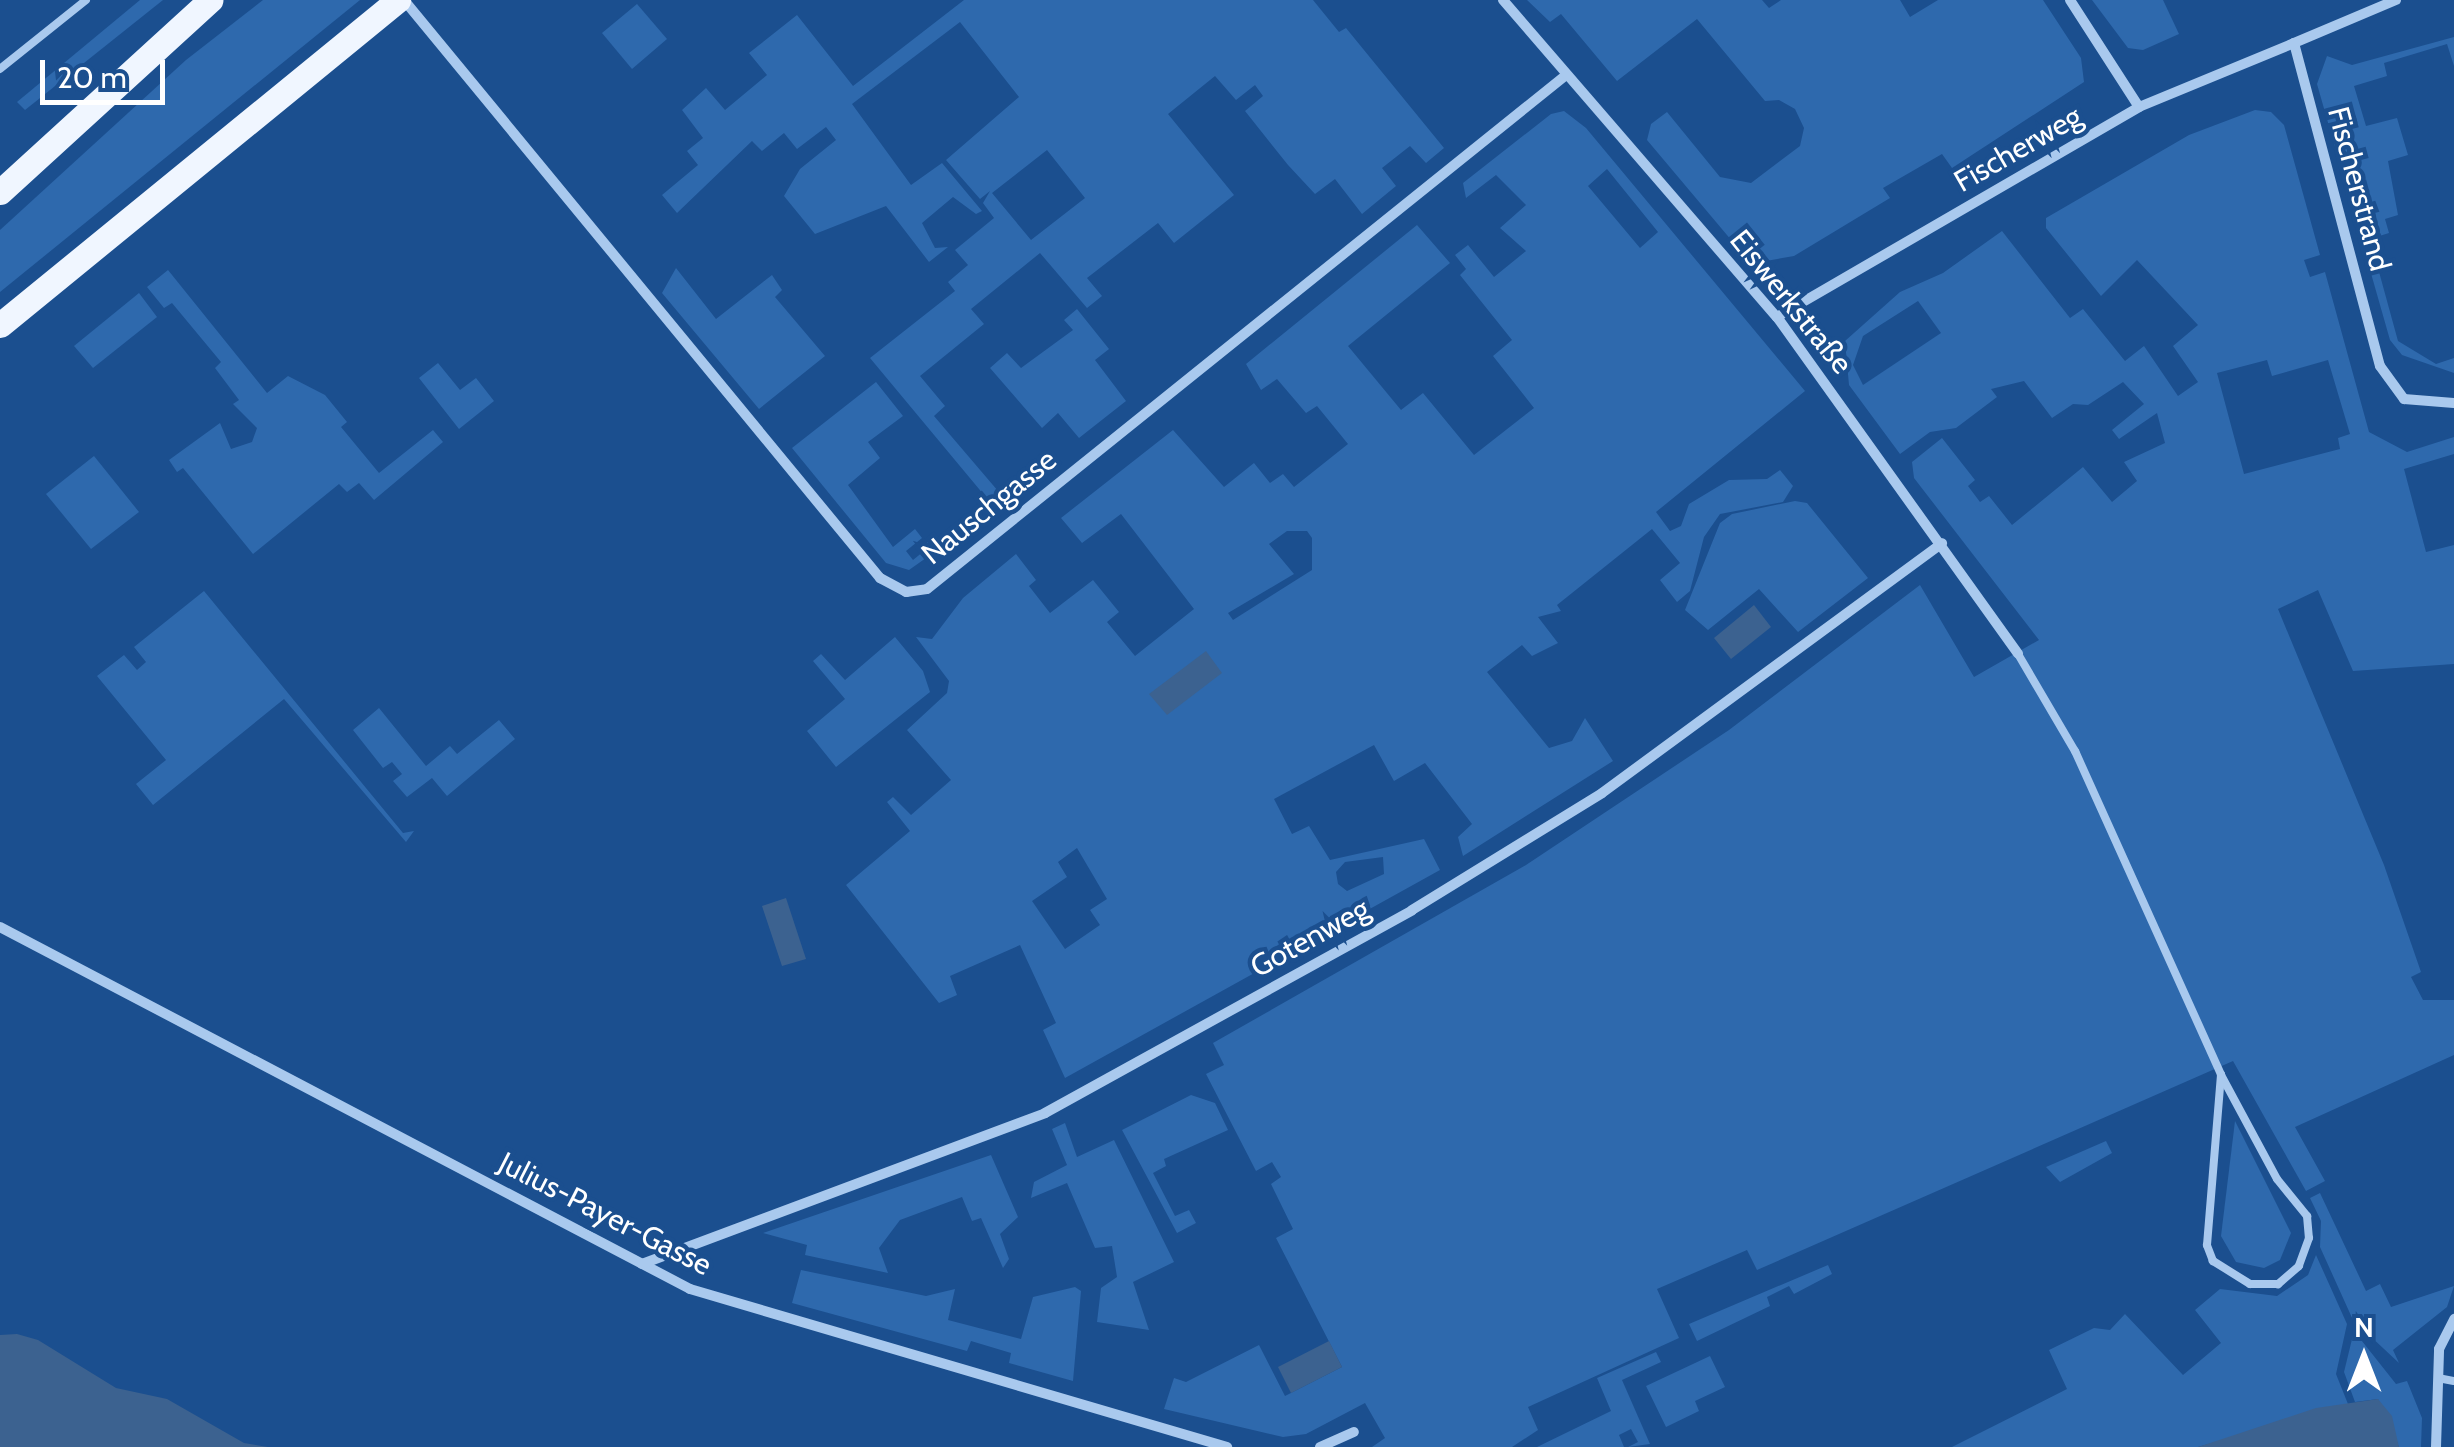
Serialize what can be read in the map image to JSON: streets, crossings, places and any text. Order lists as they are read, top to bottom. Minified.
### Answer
{"streets":{"street":["Fischerweg","Fischerstrand","Eiswerkstraße","Nauschgasse","Gotenweg","Julius-Payer-Gasse"]},"crossings":[["Fischerweg","Fischerstrand"],["Fischerweg","Eiswerkstraße"],["Eiswerkstraße","Nauschgasse"],["Eiswerkstraße","Gotenweg"],["Gotenweg","Julius-Payer-Gasse"]],"scale_bar":"20 m","north":"top"}
